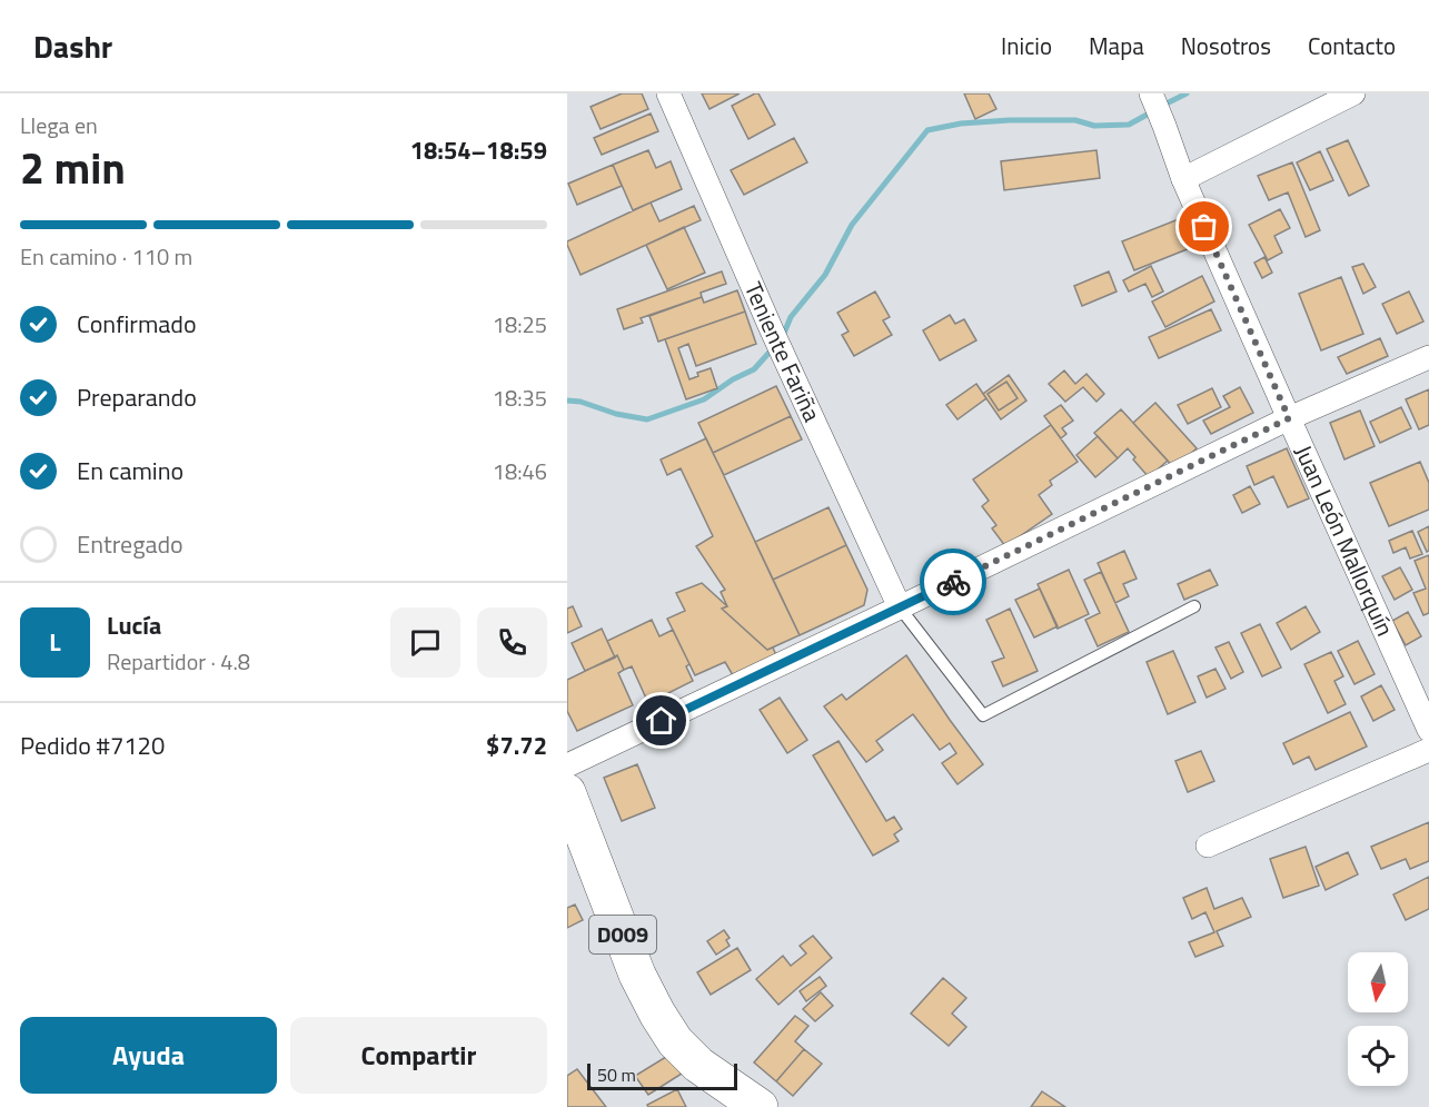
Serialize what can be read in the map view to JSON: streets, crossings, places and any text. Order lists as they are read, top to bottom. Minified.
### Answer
{"streets":{"main road":["D009"],"street":["Teniente Fariña","Juan León Mallorquín"]},"scale_bar":"50 m","north":"bottom","page":{"header":"Dashr","nav":["Inicio","Mapa","Nosotros","Contacto"],"heading":["2 min","Llega en","18:54–18:59"],"panel":["Lucía","Repartidor · 4.8","Pedido #7120","$7.72"],"bar":"En camino · 110 m","list":[["Confirmado","18:25"],["Preparando","18:35"],["En camino","18:46"],"Entregado"],"round":"L","buttons":["Ayuda","Compartir"],"scale":"50 m"}}
